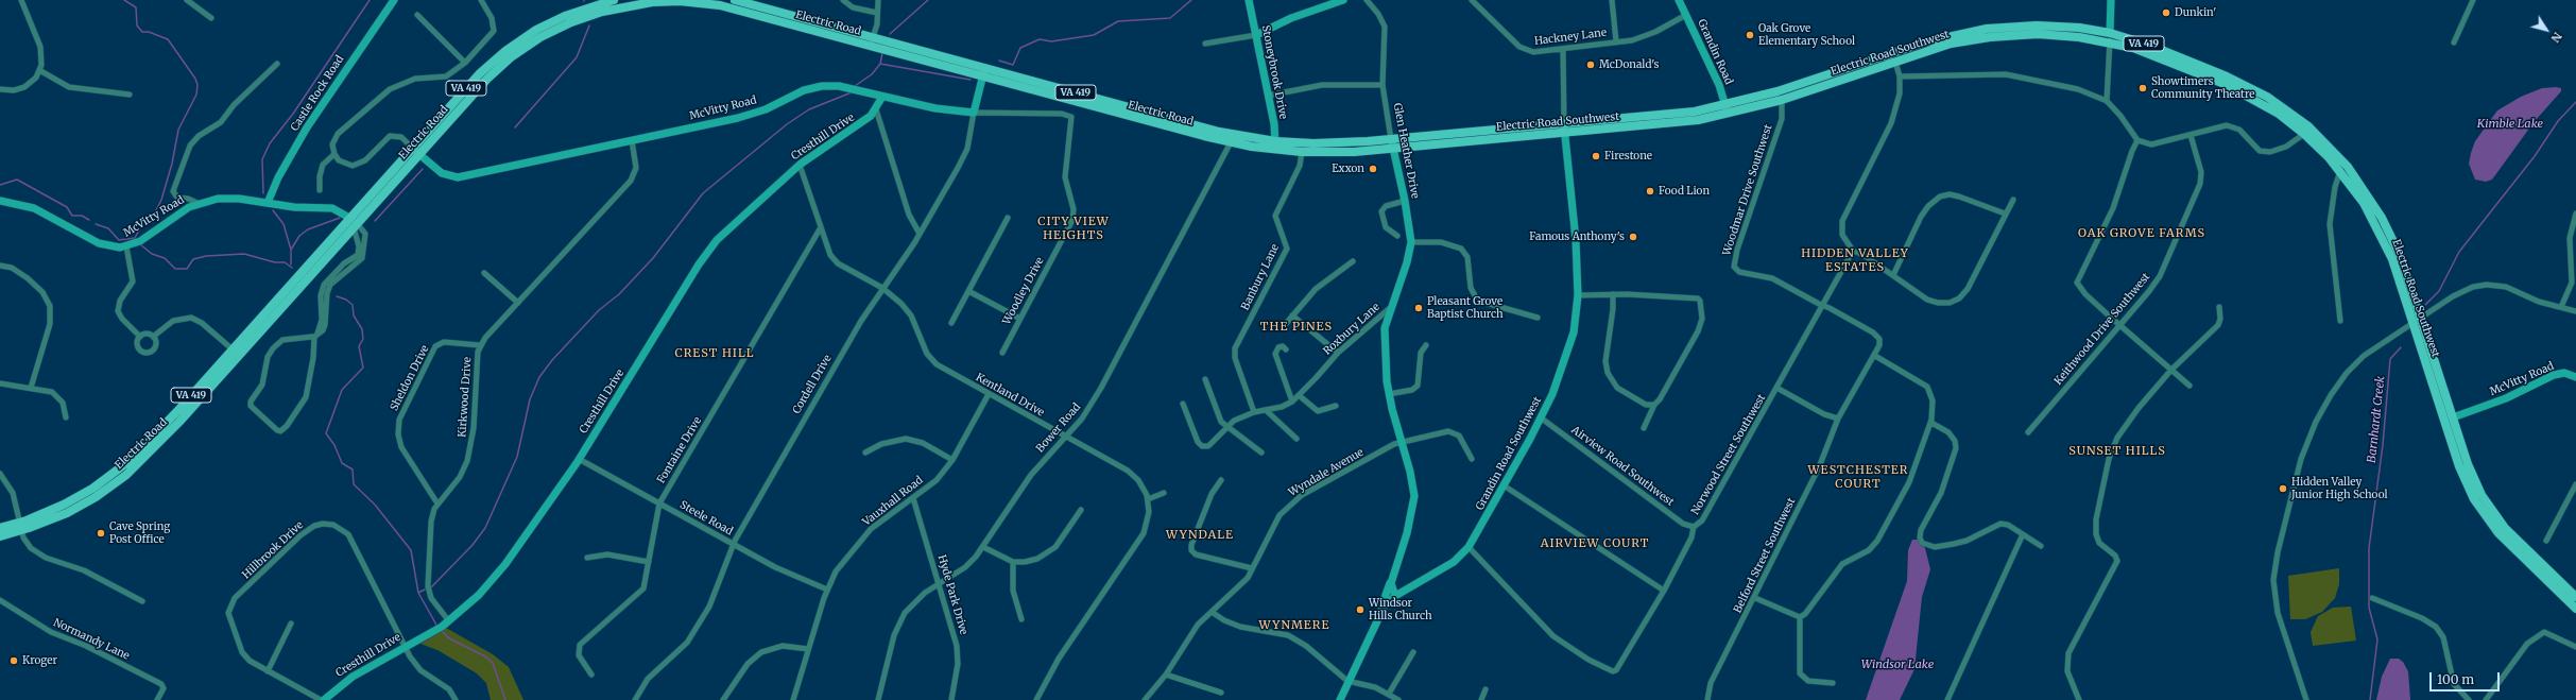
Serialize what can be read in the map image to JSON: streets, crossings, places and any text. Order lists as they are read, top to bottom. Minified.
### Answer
{"streets":{"main road":["Electric Road","VA 419","Electric Road Southwest"],"street":["Hackney Lane","Grandin Road","Stoneybrook Drive","Castle Rock Road","McVitty Road","Cresthill Drive","Glen Heather Drive","Woodmar Drive Southwest","Banbury Lane","Woodley Drive","Roxbury Lane","Keithwood Drive Southwest","Sheldon Drive","Cordell Drive","Kentland Drive","Kirkwood Drive","Bower Road","Fontaine Drive","Grandin Road Southwest","Norwood Street Southwest","Airview Road Southwest","Wyndale Avenue","Vauxhall Road","Steele Road","Hillbrook Drive","Belford Street Southwest","Hyde Park Drive","Normandy Lane"]},"crossings":[["Electric Road","Electric Road Southwest"],["Electric Road","Stoneybrook Drive"],["Electric Road","McVitty Road"],["Electric Road","Glen Heather Drive"],["Electric Road","Banbury Lane"],["Electric Road","Cordell Drive"],["Electric Road","Bower Road"],["Hackney Lane","Grandin Road"],["Grandin Road","Electric Road Southwest"],["Electric Road Southwest","McVitty Road"],["Electric Road Southwest","Glen Heather Drive"],["Electric Road Southwest","Woodmar Drive Southwest"],["Electric Road Southwest","Grandin Road Southwest"],["Castle Rock Road","McVitty Road"],["McVitty Road","Cresthill Drive"],["McVitty Road","Woodley Drive"],["McVitty Road","Cordell Drive"],["McVitty Road","Kirkwood Drive"],["Cresthill Drive","Kentland Drive"],["Cresthill Drive","Kirkwood Drive"],["Cresthill Drive","Steele Road"],["Cresthill Drive","Hillbrook Drive"],["Glen Heather Drive","Roxbury Lane"],["Glen Heather Drive","Grandin Road Southwest"],["Glen Heather Drive","Wyndale Avenue"],["Woodmar Drive Southwest","Norwood Street Southwest"],["Banbury Lane","Roxbury Lane"],["Sheldon Drive","Kirkwood Drive"],["Cordell Drive","Kentland Drive"],["Cordell Drive","Steele Road"],["Kentland Drive","Bower Road"],["Kentland Drive","Fontaine Drive"],["Kentland Drive","Vauxhall Road"],["Bower Road","Hyde Park Drive"],["Fontaine Drive","Steele Road"],["Grandin Road Southwest","Norwood Street Southwest"],["Grandin Road Southwest","Airview Road Southwest"],["Norwood Street Southwest","Airview Road Southwest"],["Vauxhall Road","Steele Road"],["Vauxhall Road","Hyde Park Drive"]],"districts":["CITY VIEW HEIGHTS","OAK GROVE FARMS","HIDDEN VALLEY ESTATES","THE PINES","CREST HILL","SUNSET HILLS","WESTCHESTER COURT","WYNDALE","AIRVIEW COURT","WYNMERE"],"water":["Kimble Lake","Barnhardt Creek","Windsor Lake"],"places":["Dunkin'","Oak Grove Elementary School","McDonald's","Showtimers Community Theatre","Firestone","Exxon","Food Lion","Famous Anthony's","Pleasant Grove Baptist Church","Hidden Valley Junior High School","Cave Spring Post Office","Windsor Hills Church","Kroger"],"scale_bar":"100 m","north":"bottom right"}
